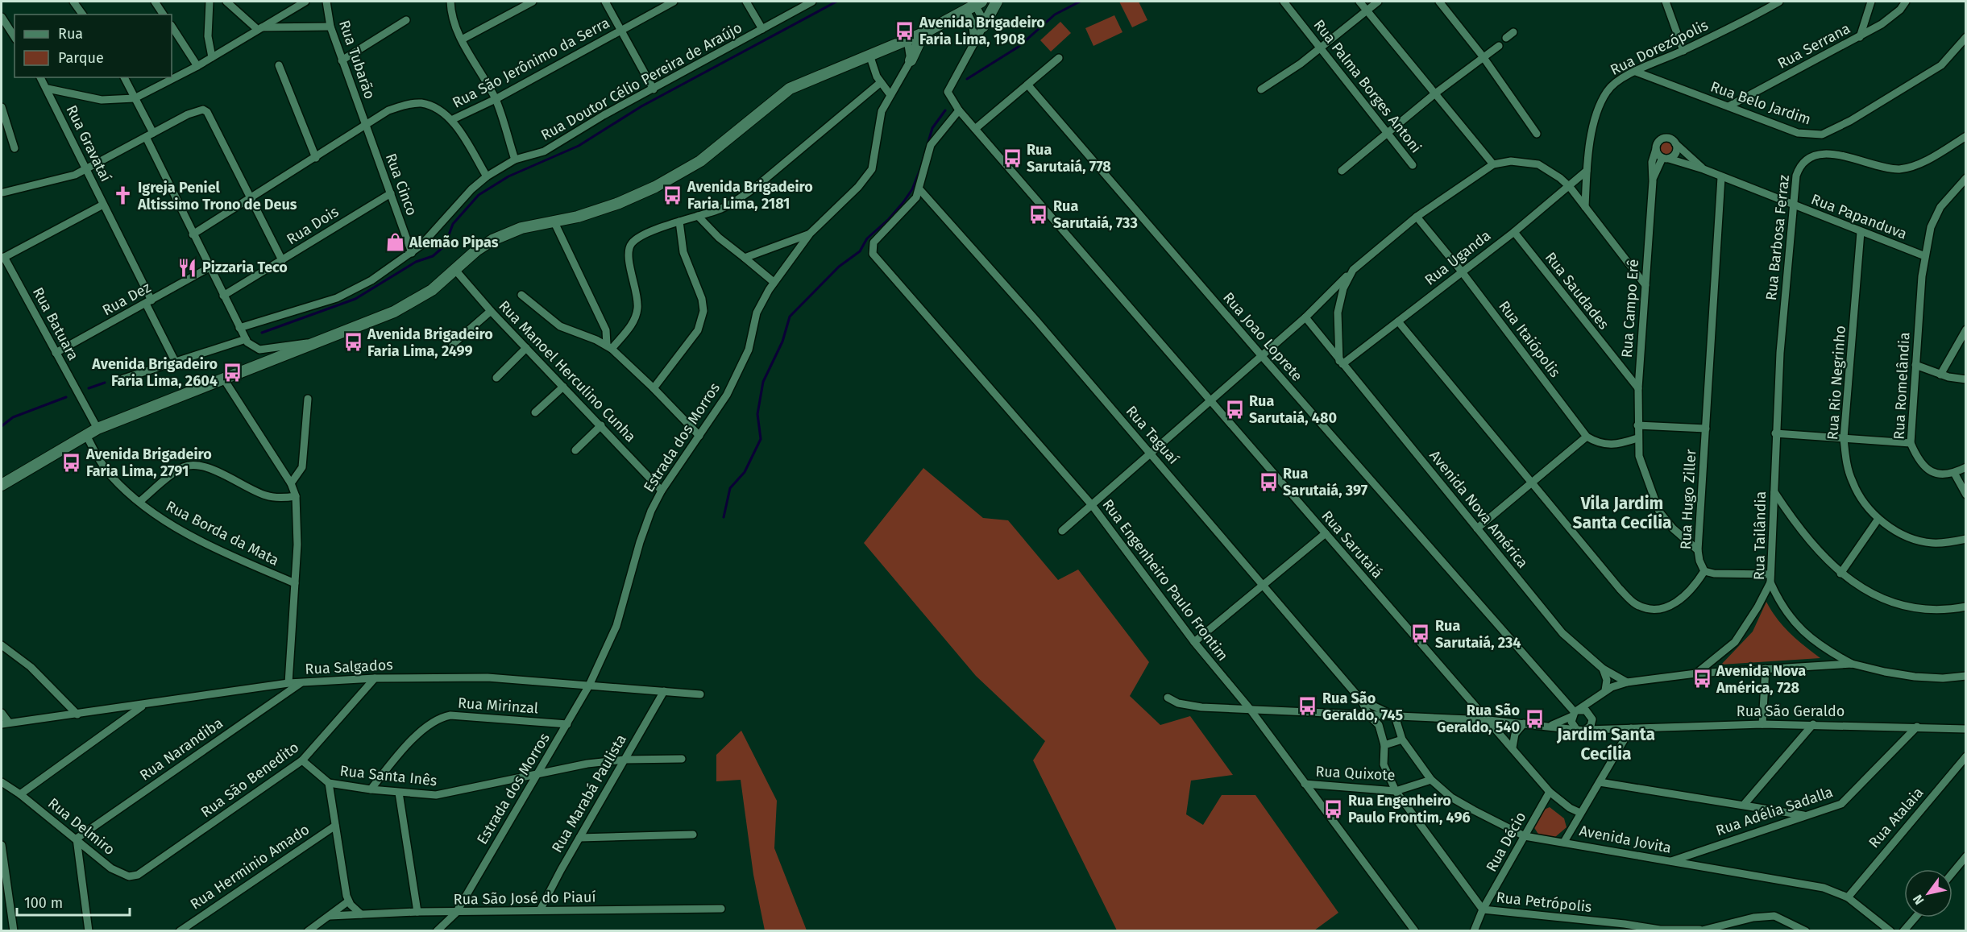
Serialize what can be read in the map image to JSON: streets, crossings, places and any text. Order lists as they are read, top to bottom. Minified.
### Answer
{"streets":{"street":["Rua Serrana","Rua Dorezópolis","Rua Tubarão","Rua São Jerônimo da Serra","Rua Doutor Célio Pereira de Araújo","Rua Palma Borges Antoni","Rua Belo Jardim","Rua Gravataí","Rua Cinco","Rua Papanduva","Rua Dois","Rua Barbosa Ferraz","Rua Uganda","Rua Saudades","Rua Dez","Rua Campo Erê","Rua Batuara","Rua Joao Loprete","Rua Itaiópolis","Rua Manoel Herculino Cunha","Rua Rio Negrinho","Rua Romelândia","Rua Taguaí","Estrada dos Morros","Rua Hugo Ziller","Avenida Nova América","Rua Borda da Mata","Rua Tailândia","Rua Sarutaiá","Rua Engenheiro Paulo Frontim","Rua Salgados","Rua Mirinzal","Rua São Geraldo","Rua Narandiba","Rua Quixote","Rua Santa Inês","Rua São Benedito","Rua Marabá Paulista","Rua Adélia Sadalla","Rua Atalaia","Rua Delmiro","Avenida Jovita","Rua Décio","Rua Herminio Amado","Rua São José do Piauí","Rua Petrópolis"]},"crossings":[["Rua Serrana","Rua Belo Jardim"],["Rua Dorezópolis","Rua Belo Jardim"],["Rua Dorezópolis","Rua Uganda"],["Rua Tubarão","Rua Cinco"],["Rua Doutor Célio Pereira de Araújo","Rua Cinco"],["Rua Gravataí","Rua Dez"],["Rua Cinco","Rua Dois"],["Rua Papanduva","Rua Barbosa Ferraz"],["Rua Papanduva","Rua Campo Erê"],["Rua Papanduva","Rua Rio Negrinho"],["Rua Papanduva","Rua Romelândia"],["Rua Papanduva","Rua Hugo Ziller"],["Rua Barbosa Ferraz","Rua Tailândia"],["Rua Uganda","Rua Saudades"],["Rua Uganda","Rua Itaiópolis"],["Rua Uganda","Avenida Nova América"],["Rua Saudades","Rua Campo Erê"],["Rua Dez","Rua Batuara"],["Rua Campo Erê","Rua Hugo Ziller"],["Rua Joao Loprete","Rua São Geraldo"],["Rua Manoel Herculino Cunha","Estrada dos Morros"],["Rua Taguaí","Rua Engenheiro Paulo Frontim"],["Rua Taguaí","Avenida Jovita"],["Estrada dos Morros","Rua Salgados"],["Estrada dos Morros","Rua Mirinzal"],["Estrada dos Morros","Rua Santa Inês"],["Estrada dos Morros","Rua São José do Piauí"],["Rua Sarutaiá","Rua Décio"],["Rua Engenheiro Paulo Frontim","Rua Quixote"],["Rua Salgados","Rua Narandiba"],["Rua Salgados","Rua São Benedito"],["Rua Salgados","Rua Marabá Paulista"],["Rua Mirinzal","Rua Santa Inês"],["Rua São Geraldo","Rua Adélia Sadalla"],["Rua Narandiba","Rua Delmiro"],["Rua Quixote","Avenida Jovita"],["Rua Quixote","Rua Petrópolis"],["Rua Santa Inês","Rua São Benedito"],["Rua Santa Inês","Rua Marabá Paulista"],["Rua São Benedito","Rua Delmiro"],["Rua Marabá Paulista","Rua São José do Piauí"],["Rua Adélia Sadalla","Avenida Jovita"],["Rua Atalaia","Avenida Jovita"],["Avenida Jovita","Rua Décio"],["Rua Décio","Rua Petrópolis"]],"districts":["Vila Jardim Santa Cecília","Jardim Santa Cecília"],"places":{"bus stop":["Avenida Brigadeiro Faria Lima, 1908","Rua Sarutaiá, 778","Avenida Brigadeiro Faria Lima, 2181","Rua Sarutaiá, 733","Avenida Brigadeiro Faria Lima, 2499","Avenida Brigadeiro Faria Lima, 2604","Rua Sarutaiá, 480","Avenida Brigadeiro Faria Lima, 2791","Rua Sarutaiá, 397","Rua Sarutaiá, 234","Avenida Nova América, 728","Rua São Geraldo, 745","Rua São Geraldo, 540","Rua Engenheiro Paulo Frontim, 496"],"church":["Igreja Peniel Altissimo Trono de Deus"],"shop":["Alemão Pipas"],"restaurant":["Pizzaria Teco"]},"legend":["Rua","Parque"],"scale_bar":"100 m","north":"bottom left"}
